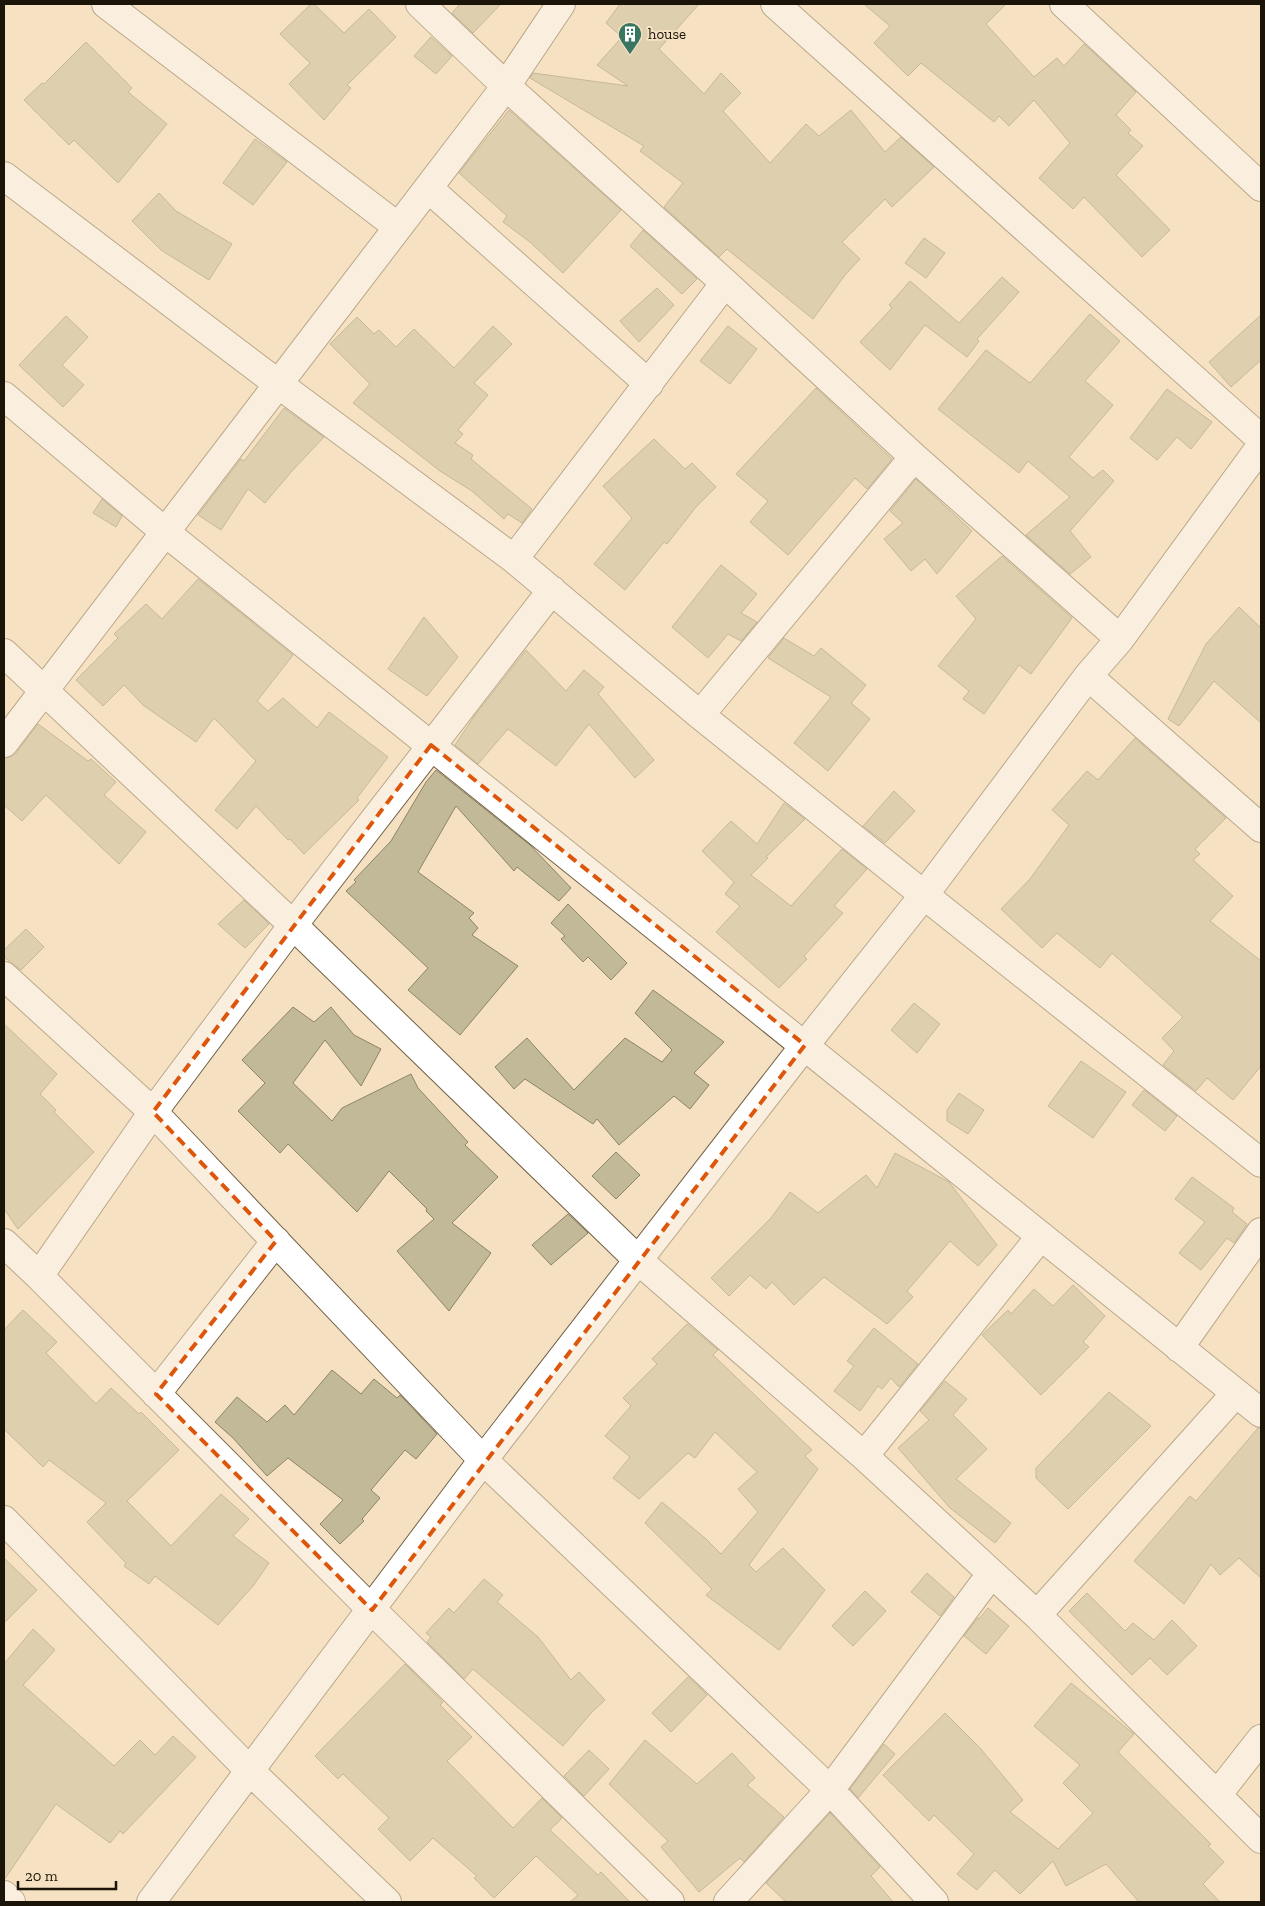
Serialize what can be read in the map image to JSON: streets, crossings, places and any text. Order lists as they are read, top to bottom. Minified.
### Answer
{"places":{"building":["house"]},"scale_bar":"20 m"}
